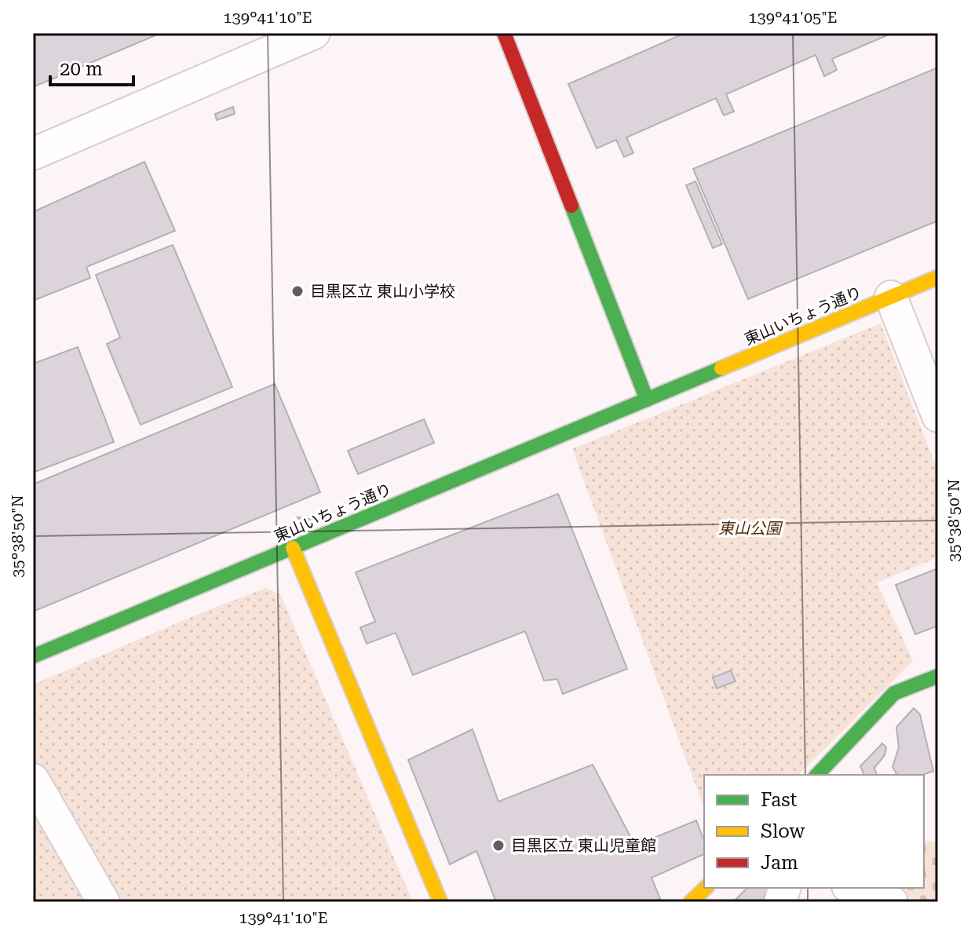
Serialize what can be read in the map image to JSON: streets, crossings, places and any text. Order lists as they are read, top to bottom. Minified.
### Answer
{"streets":{"street":["東山いちょう通り"]},"parks":["東山公園"],"places":["目黒区立 東山小学校","目黒区立 東山児童館"],"legend":["Fast","Slow","Jam"],"scale_bar":"20 m","coordinates":["139°41'10\"E","139°41'05\"E","35°38'50\"N"]}
